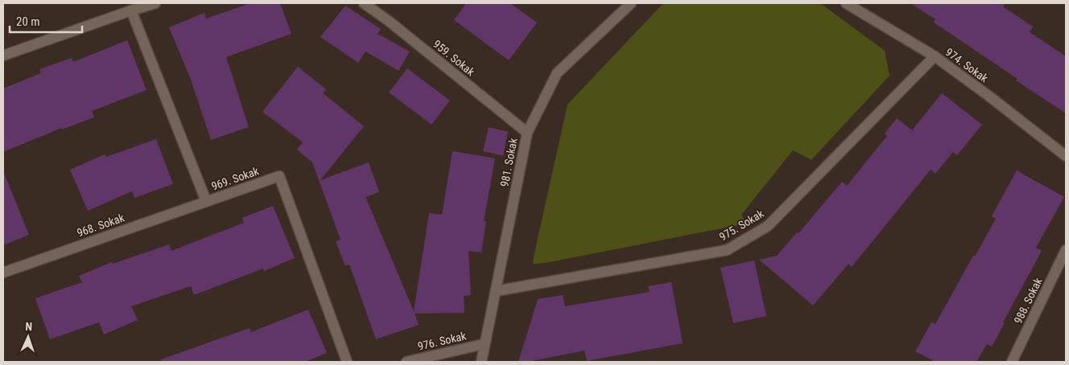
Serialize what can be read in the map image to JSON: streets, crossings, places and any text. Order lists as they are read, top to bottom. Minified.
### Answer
{"streets":{"street":["959. Sokak","974. Sokak","981. Sokak","969. Sokak","968. Sokak","975. Sokak","988. Sokak","976. Sokak"]},"crossings":[["959. Sokak","981. Sokak"],["974. Sokak","975. Sokak"],["981. Sokak","975. Sokak"],["981. Sokak","976. Sokak"],["969. Sokak","968. Sokak"]],"scale_bar":"20 m","north":"top"}
